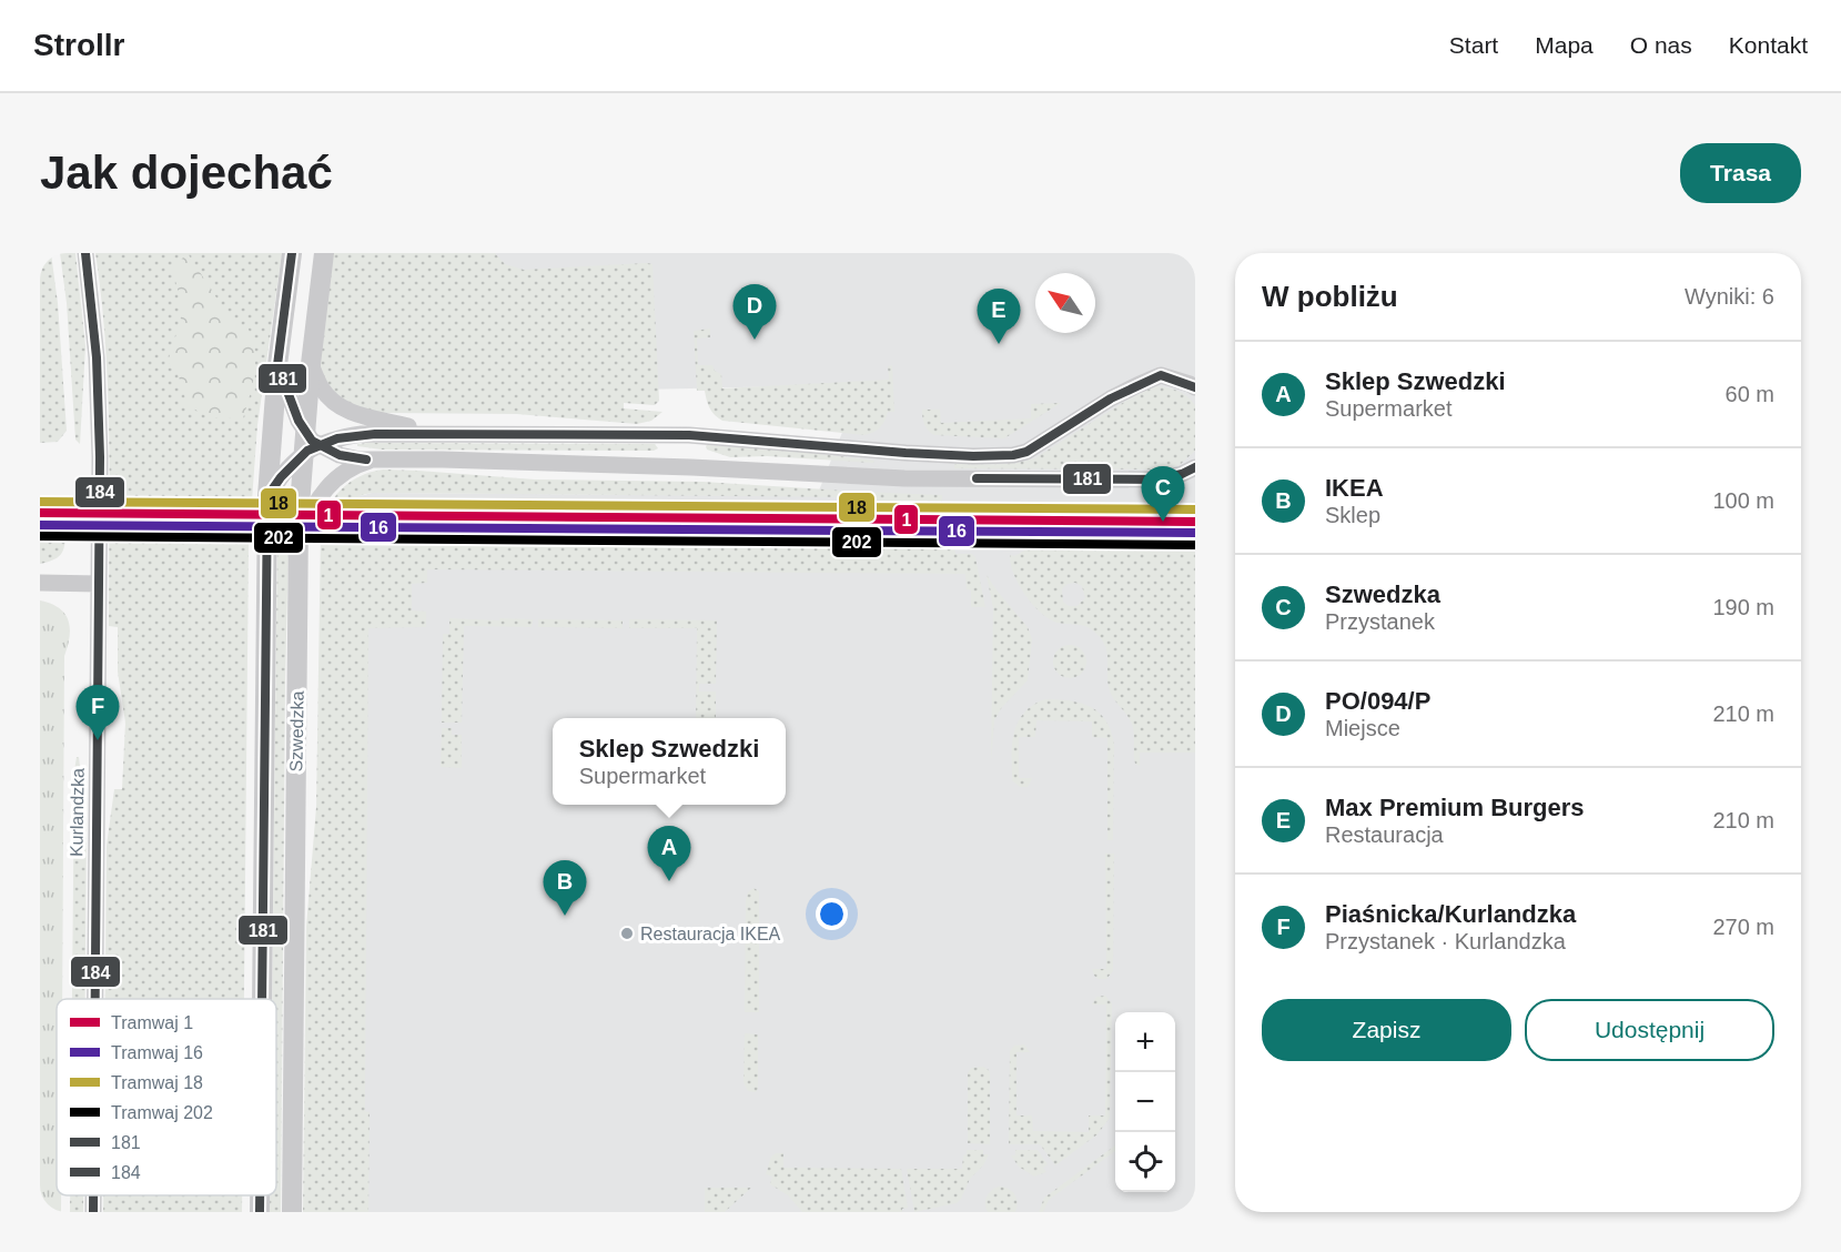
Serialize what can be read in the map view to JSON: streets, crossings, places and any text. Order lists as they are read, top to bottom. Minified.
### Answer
{"streets":{"street":["Szwedzka","Kurlandzka"]},"places":["Restauracja IKEA"],"lines":["transit line 181","transit line 184","tram line 18","tram line 1","tram line 16","tram line 202"],"legend":["Tramwaj 1","Tramwaj 16","Tramwaj 18","Tramwaj 202","181","184"],"north":"top left","page":{"header":"Strollr","nav":["Start","Mapa","O nas","Kontakt"],"buttons":["Trasa",["Zapisz","Udostępnij"]],"title":"Jak dojechać","heading":["W pobliżu","Wyniki: 6"],"pins":["D","E","C","F","A","B"],"list":[{"mark":"A","name":"Sklep Szwedzki","note":"Supermarket","value":"60 m"},{"mark":"B","name":"IKEA","note":"Sklep","value":"100 m"},{"mark":"C","name":"Szwedzka","note":"Przystanek","value":"190 m"},{"mark":"D","name":"PO/094/P","note":"Miejsce","value":"210 m"},{"mark":"E","name":"Max Premium Burgers","note":"Restauracja","value":"210 m"},{"mark":"F","name":"Piaśnicka/Kurlandzka","note":"Przystanek · Kurlandzka","value":"270 m"}],"popup":["Sklep Szwedzki","Supermarket"],"map_buttons":["+","−"]}}
